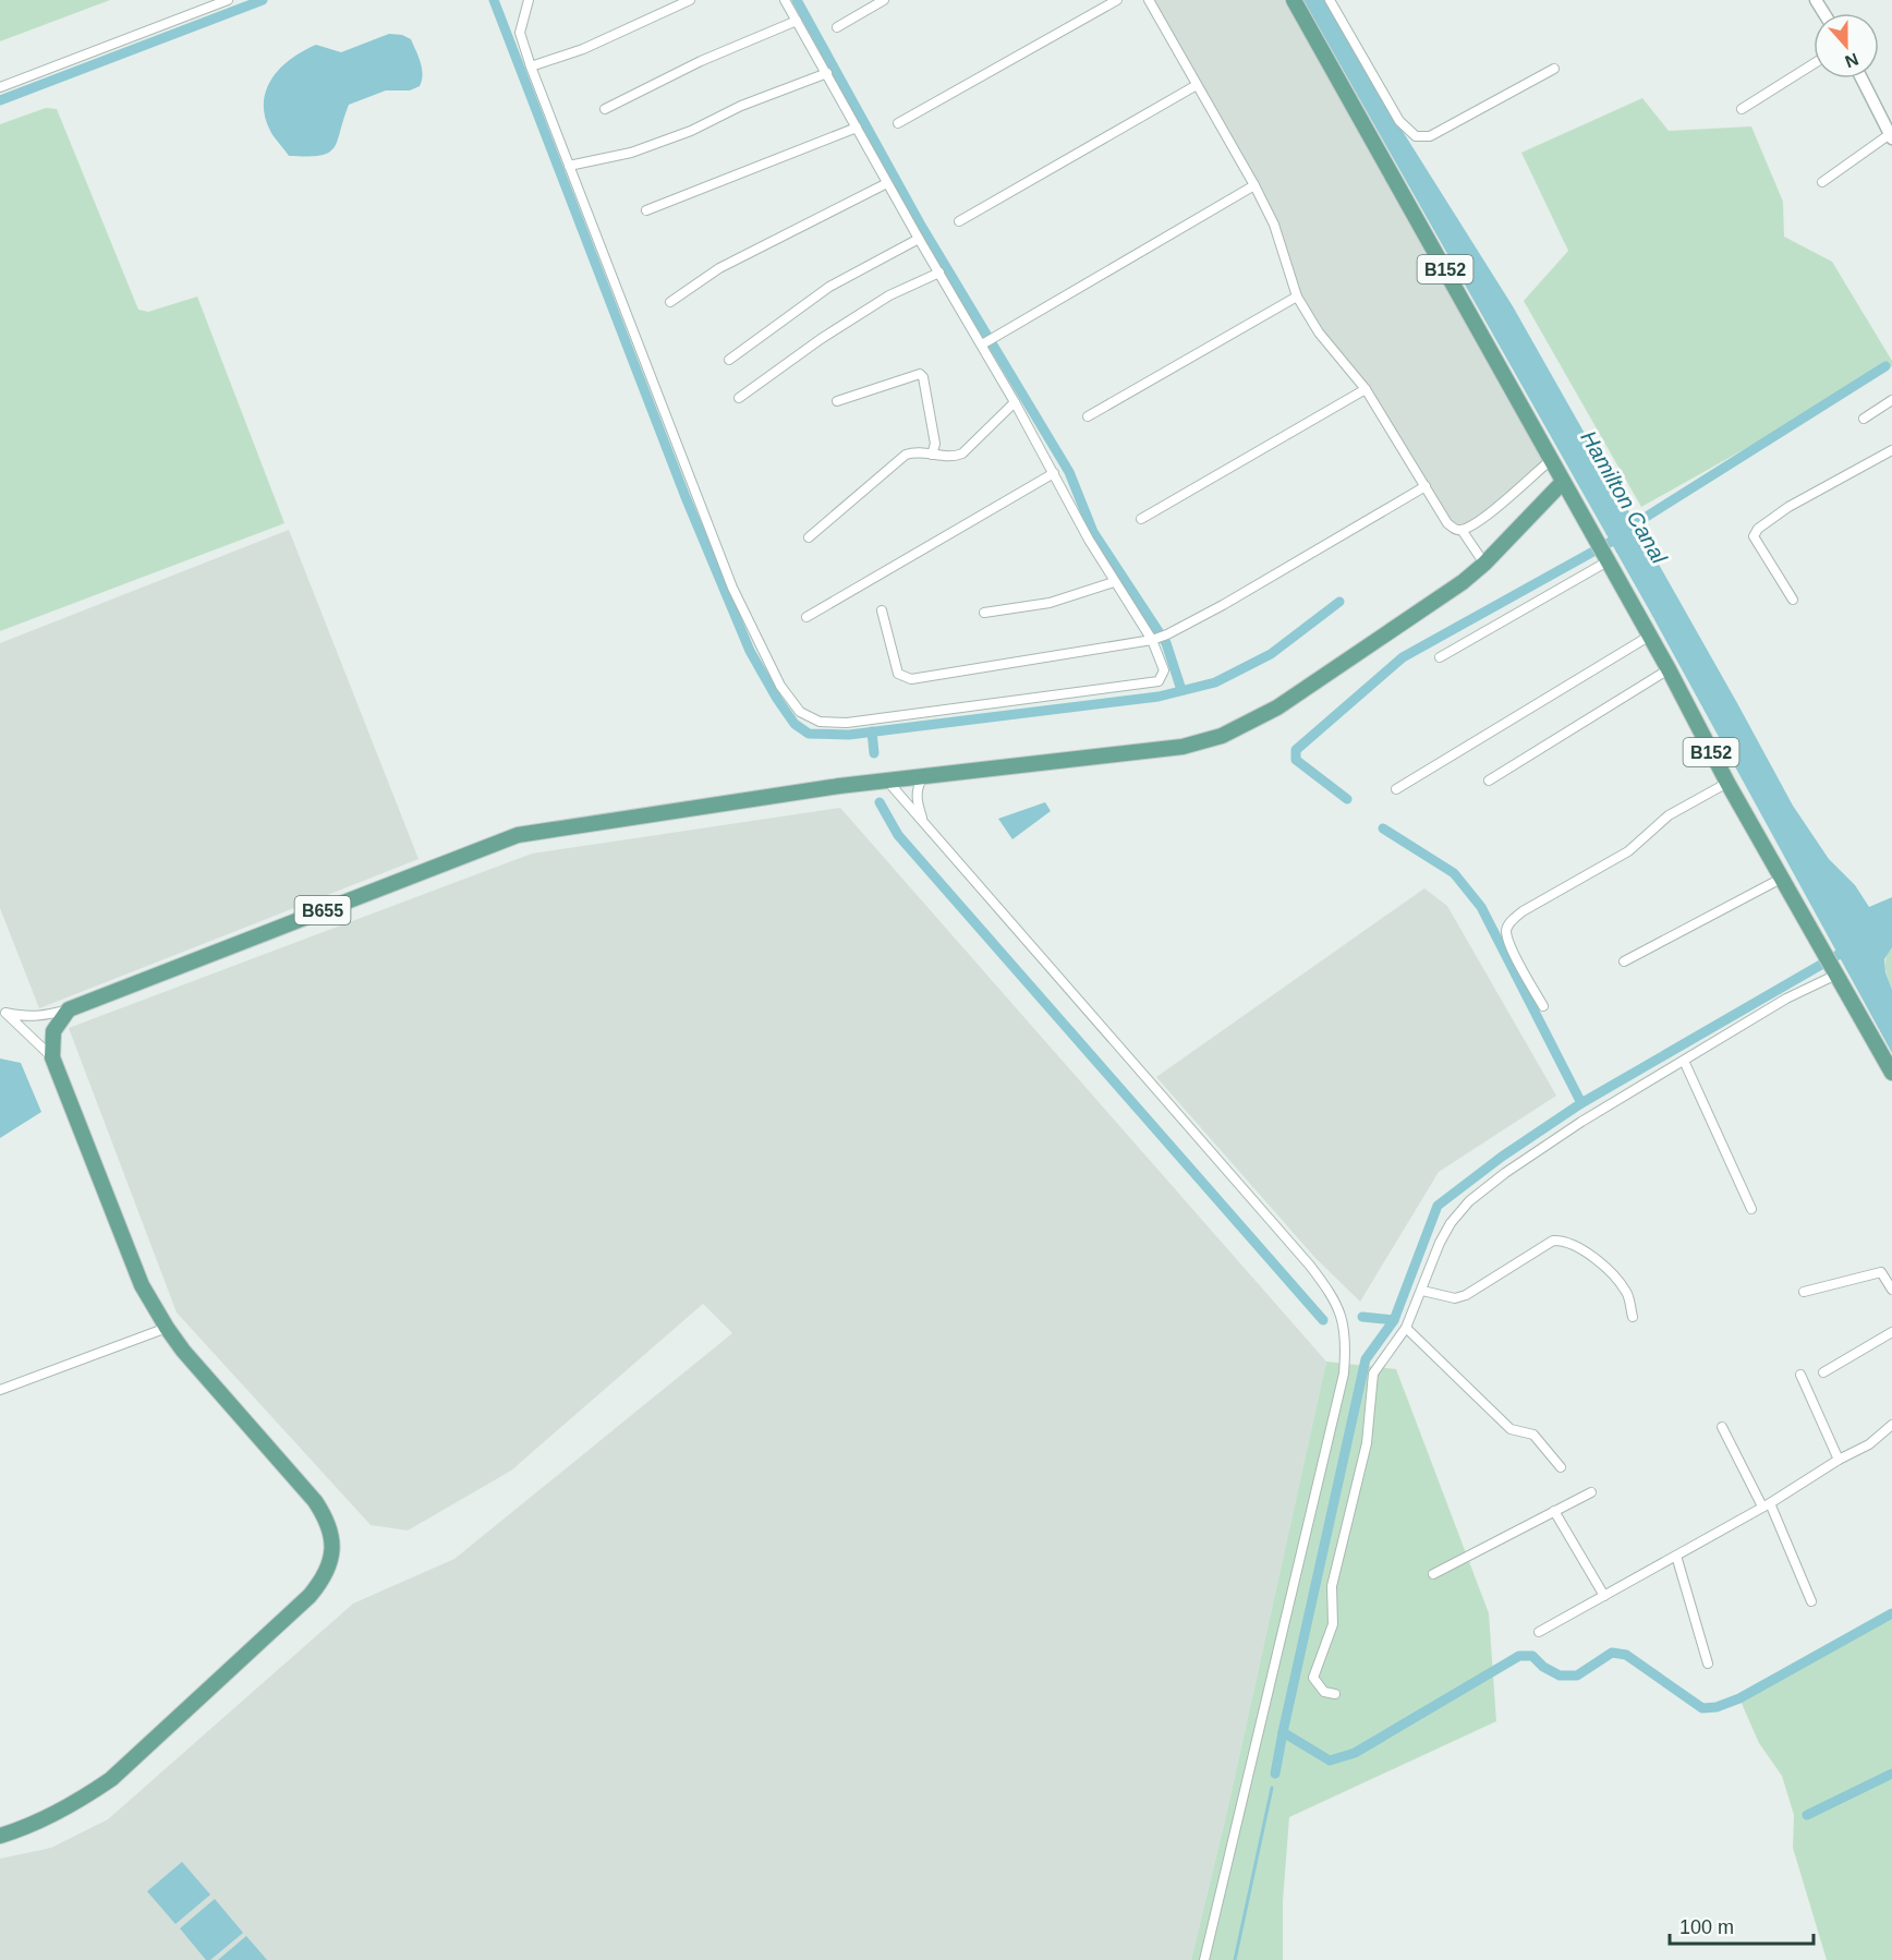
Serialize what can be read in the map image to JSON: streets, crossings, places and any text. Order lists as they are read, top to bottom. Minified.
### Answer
{"streets":{"main road":["B152","B655"]},"crossings":[["B152","B655"]],"water":["Hamilton Canal"],"scale_bar":"100 m","north":"bottom"}
